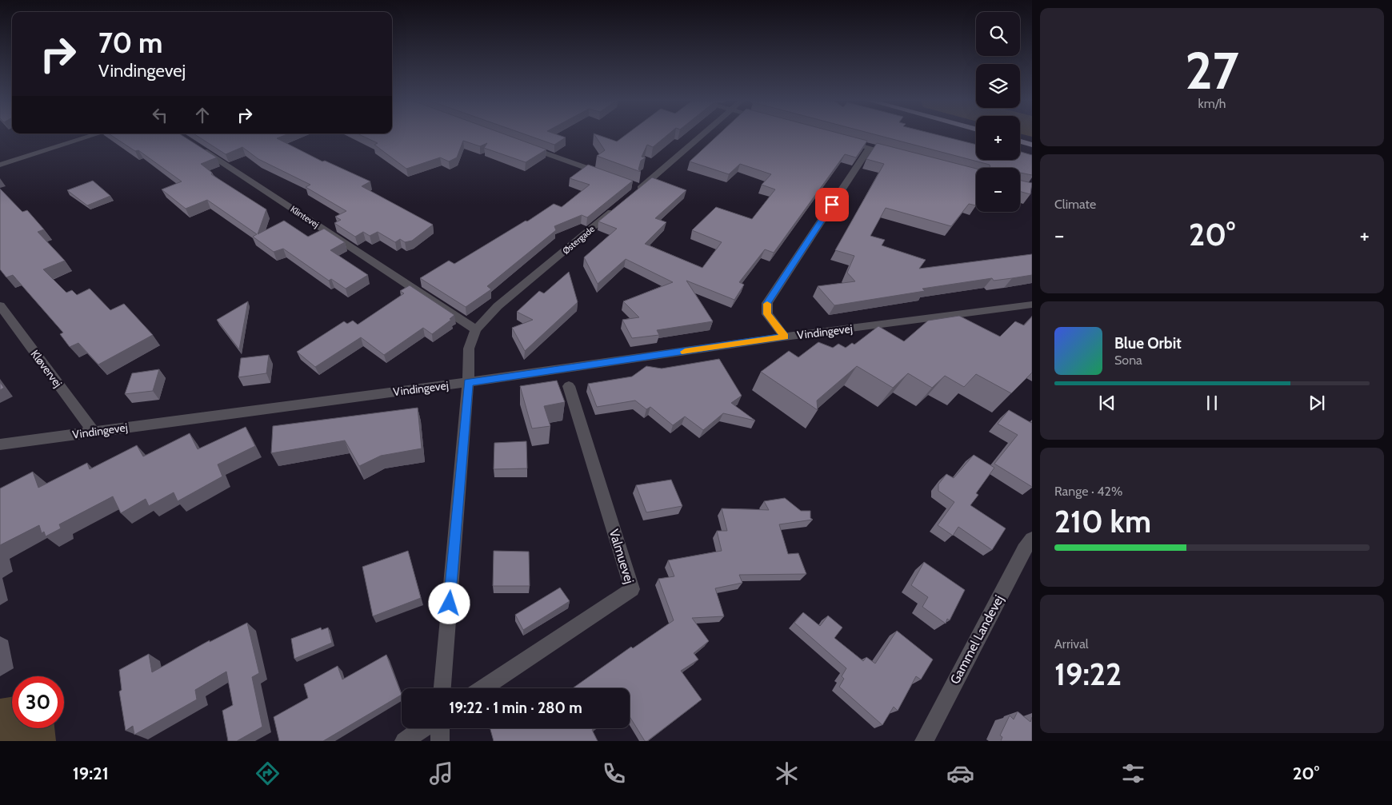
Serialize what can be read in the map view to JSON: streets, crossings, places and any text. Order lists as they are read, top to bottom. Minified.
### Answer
{"streets":{"street":["Klintevej","Østergade","Vindingevej","Kløvervej","Valmuevej","Gammel Landevej"]},"crossings":[["Klintevej","Østergade"],["Østergade","Vindingevej"],["Vindingevej","Kløvervej"]],"page":{"tile":[["27","km/h"],"Climate",["Range · 42%","210 km"],["Arrival","19:22"]],"map_buttons":["+","−"],"turn":["70 m","Vindingevej"],"heat":["−","20°","+"],"song":["Blue Orbit","Sona"],"limit":"30","trip":"19:22 · 1 min · 280 m","tabs":["19:21","20°"]}}
